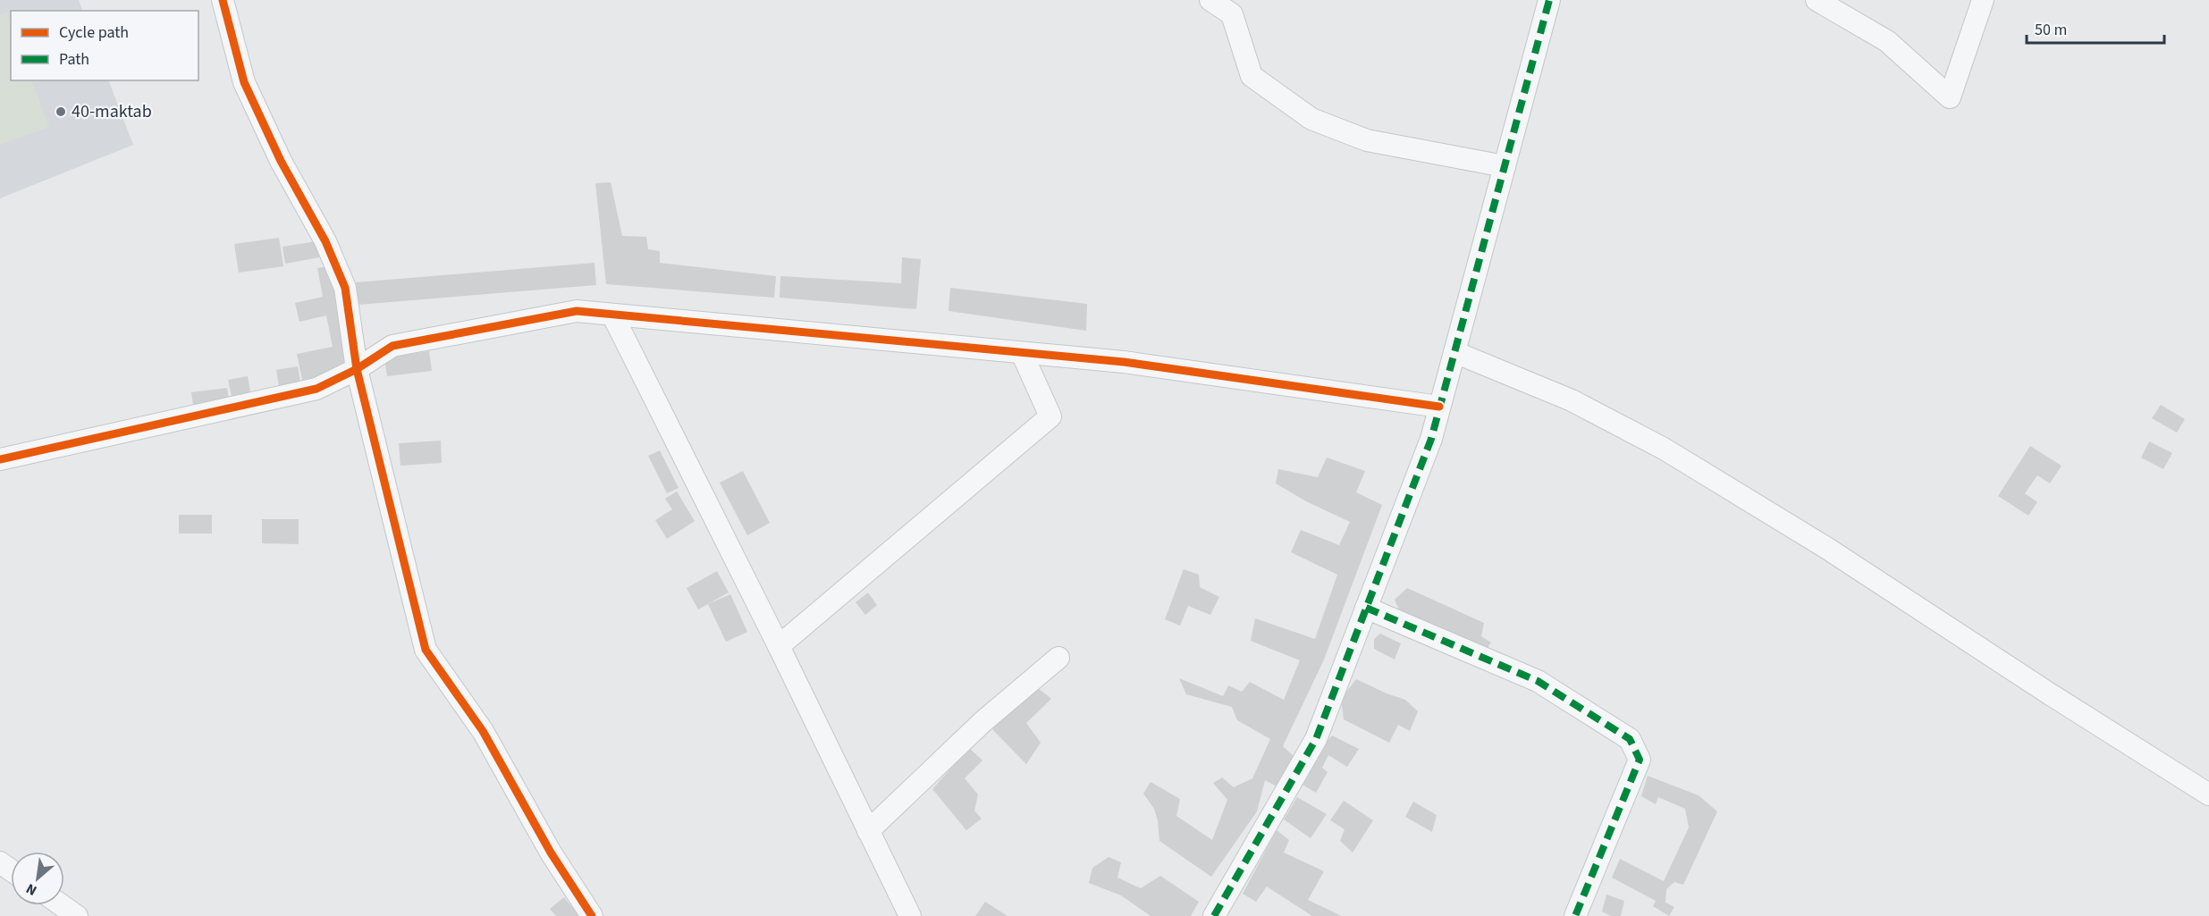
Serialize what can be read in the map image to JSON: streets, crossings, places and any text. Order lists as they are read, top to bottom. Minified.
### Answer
{"places":["40-maktab"],"legend":["Cycle path","Path"],"scale_bar":"50 m","north":"bottom left"}
